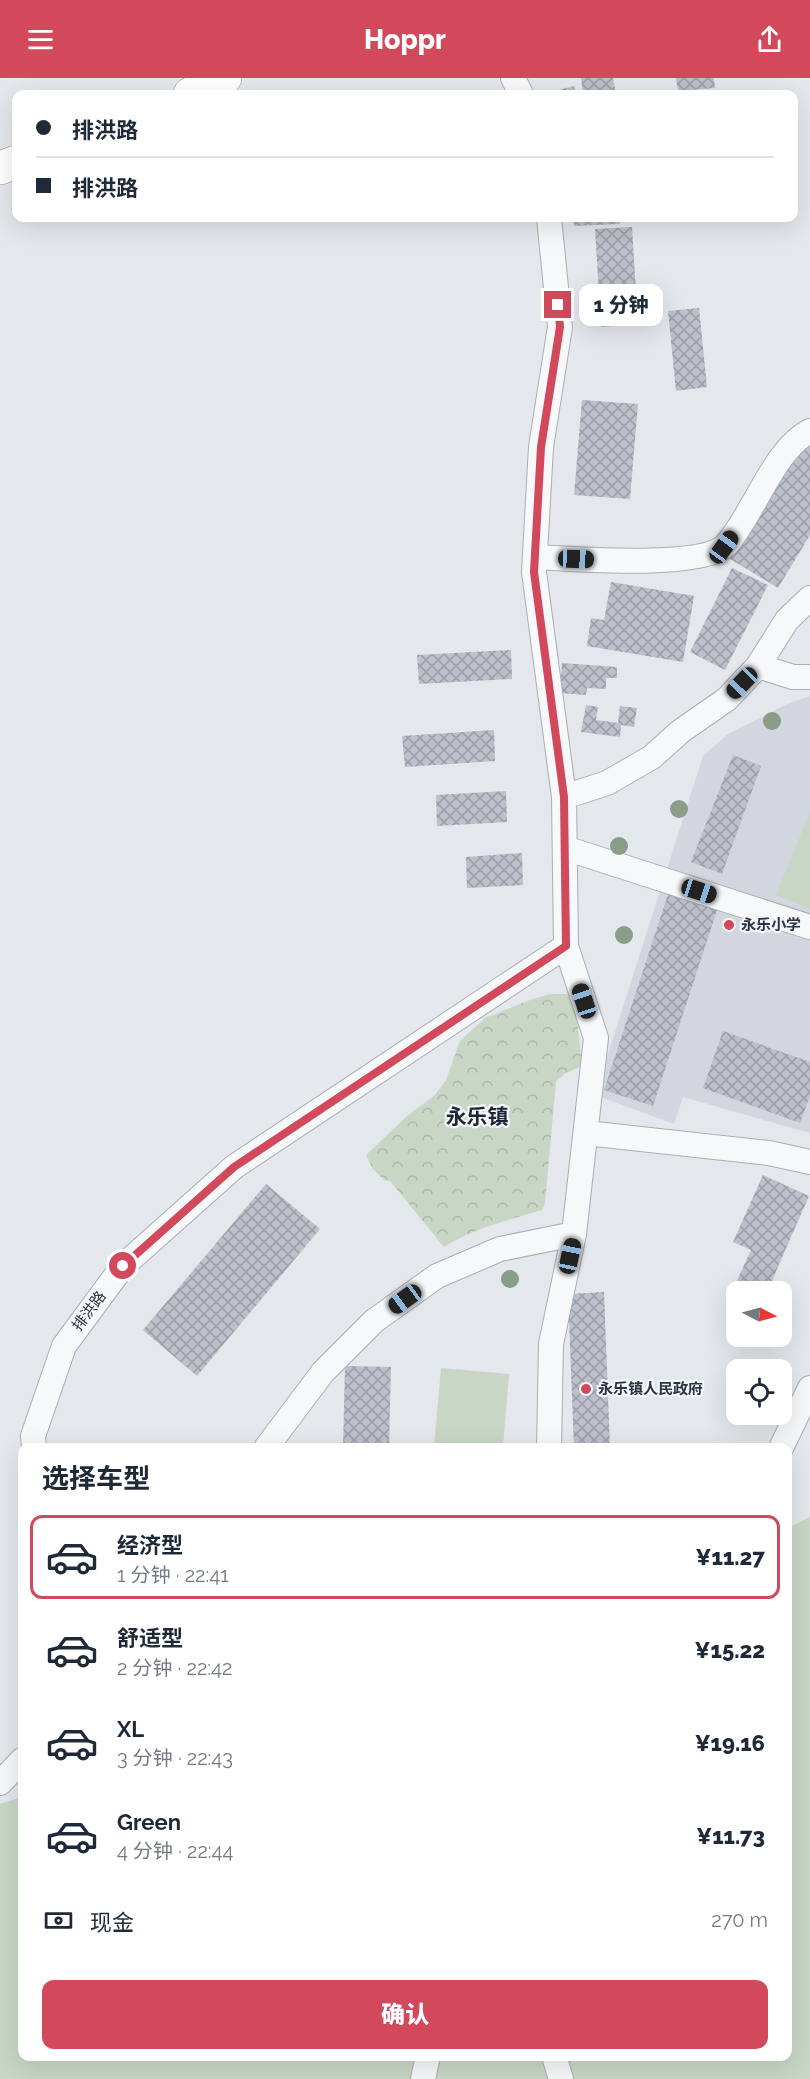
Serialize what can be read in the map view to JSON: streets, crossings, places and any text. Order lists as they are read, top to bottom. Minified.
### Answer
{"streets":{"street":["排洪路"]},"districts":["永乐镇"],"places":["永乐小学","永乐镇人民政府"],"north":"right","page":{"header":"Hoppr","banner":["排洪路","排洪路"],"bubble":"1 分钟","heading":"选择车型","list":[{"name":"经济型","note":"1 分钟 · 22:41","value":"¥11.27"},{"name":"舒适型","note":"2 分钟 · 22:42","value":"¥15.22"},{"name":"XL","note":"3 分钟 · 22:43","value":"¥19.16"},{"name":"Green","note":"4 分钟 · 22:44","value":"¥11.73"}],"pay":["现金","270 m"],"buttons":"确认"}}
